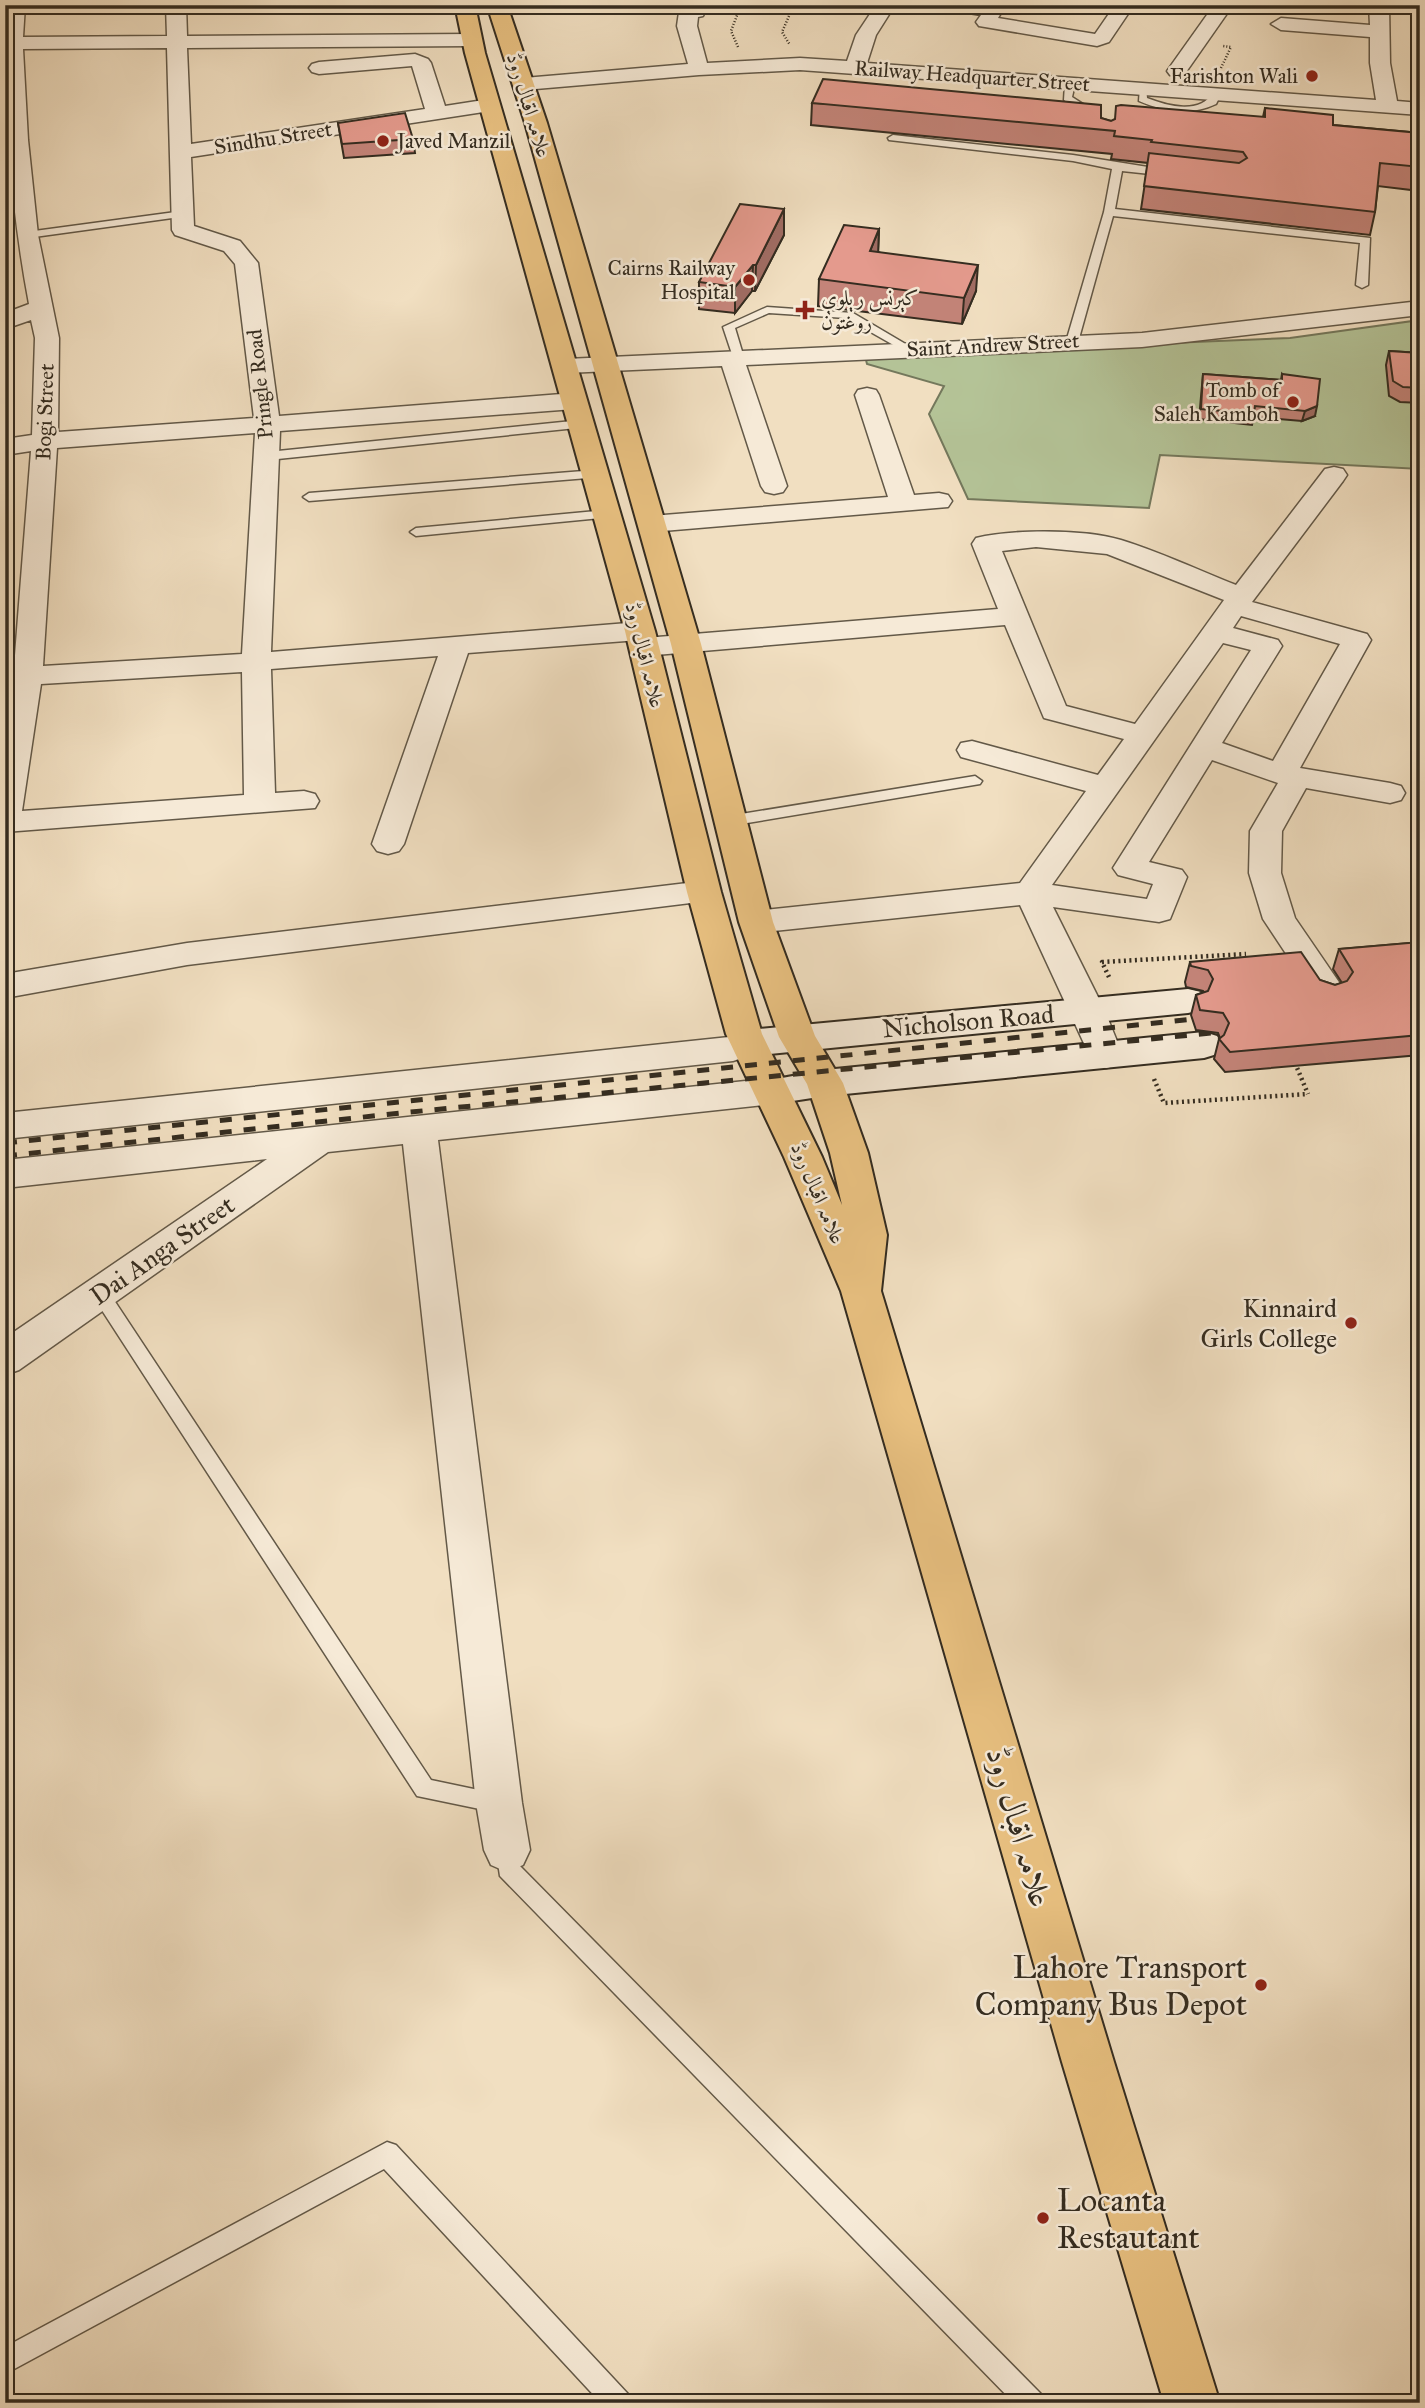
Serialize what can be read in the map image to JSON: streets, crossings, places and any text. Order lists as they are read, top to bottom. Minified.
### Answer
{"streets":{"main road":["علامہ اقبال روڈ","Nicholson Road"],"street":["Railway Headquarter Street","Sindhu Street","Saint Andrew Street","Pringle Road","Bogi Street","Dai Anga Street"]},"crossings":[["Railway Headquarter Street","علامہ اقبال روڈ"],["علامہ اقبال روڈ","Sindhu Street"],["علامہ اقبال روڈ","Saint Andrew Street"],["علامہ اقبال روڈ","Nicholson Road"]],"places":{"other":["Farishton Wali","Javed Manzil","Cairns Railway Hospital","Tomb of Saleh Kamboh","Kinnaird Girls College","Lahore Transport Company Bus Depot","Locanta Restautant"],"health":["کېرنس رېلوې روغتون"]}}
